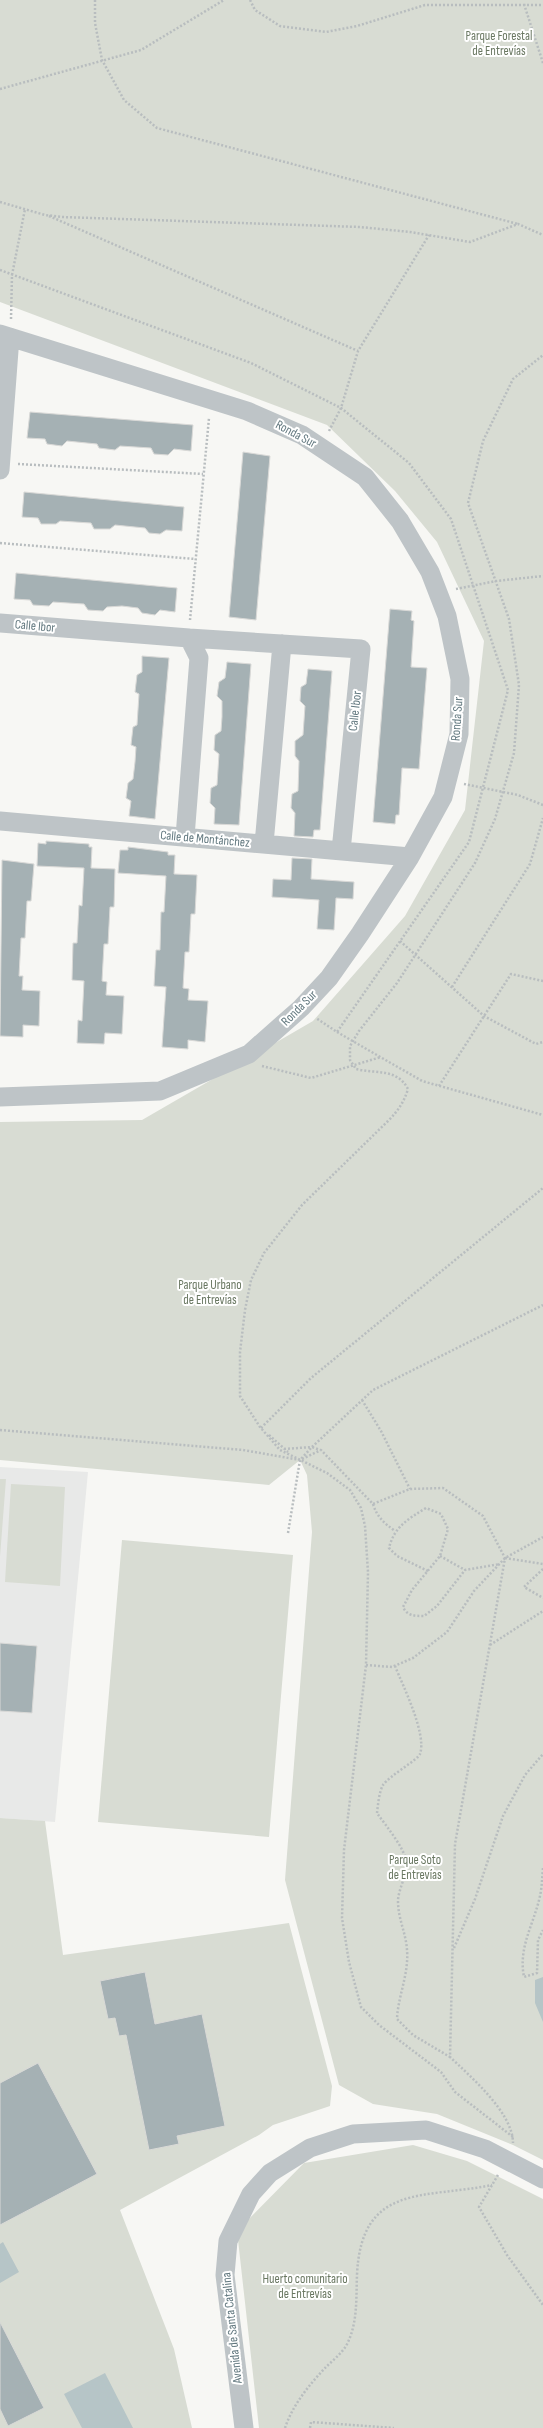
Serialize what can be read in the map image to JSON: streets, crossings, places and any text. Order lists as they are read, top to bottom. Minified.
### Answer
{"streets":{"street":["Ronda Sur","Calle Ibor","Calle de Montánchez","Avenida de Santa Catalina"]},"crossings":[["Ronda Sur","Calle de Montánchez"],["Calle Ibor","Calle de Montánchez"]],"parks":["Parque Forestal de Entrevías","Parque Urbano de Entrevías","Parque Soto de Entrevías","Huerto comunitario de Entrevías"]}
